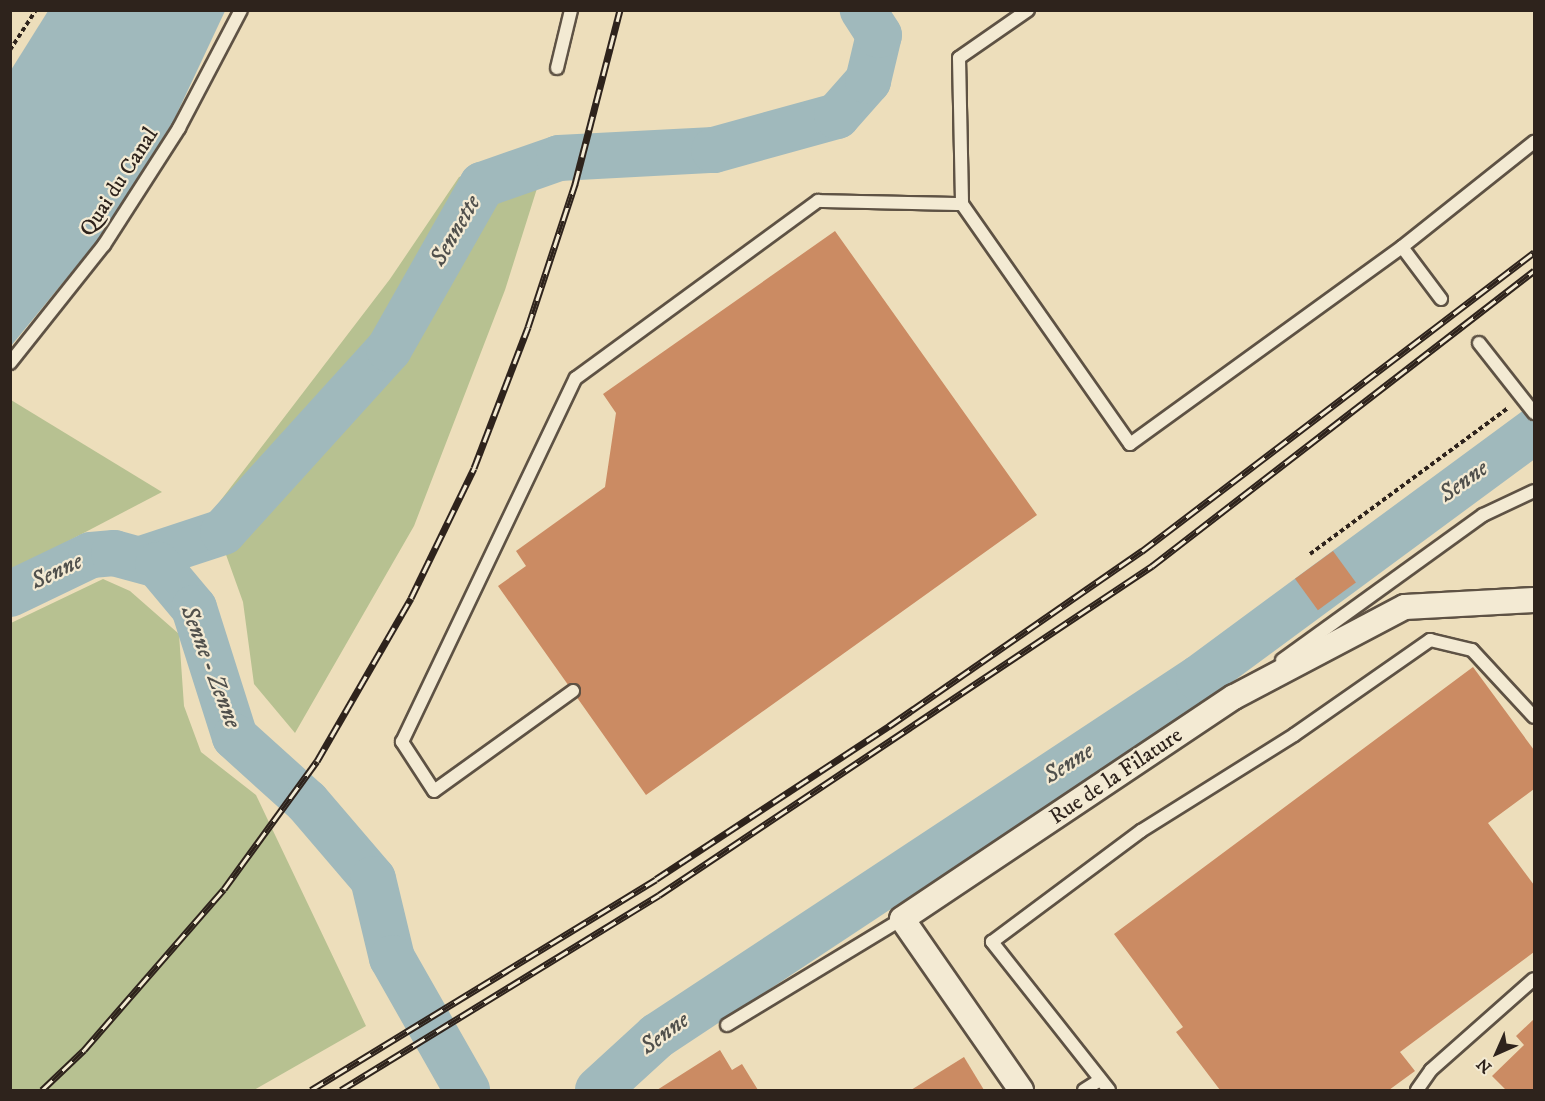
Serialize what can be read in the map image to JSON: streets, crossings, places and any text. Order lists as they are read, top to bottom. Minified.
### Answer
{"streets":{"street":["Rue de la Filature"],"lane":["Quai du Canal"]},"water":["Sennette","Senne","Senne - Zenne"],"north":"bottom left"}
